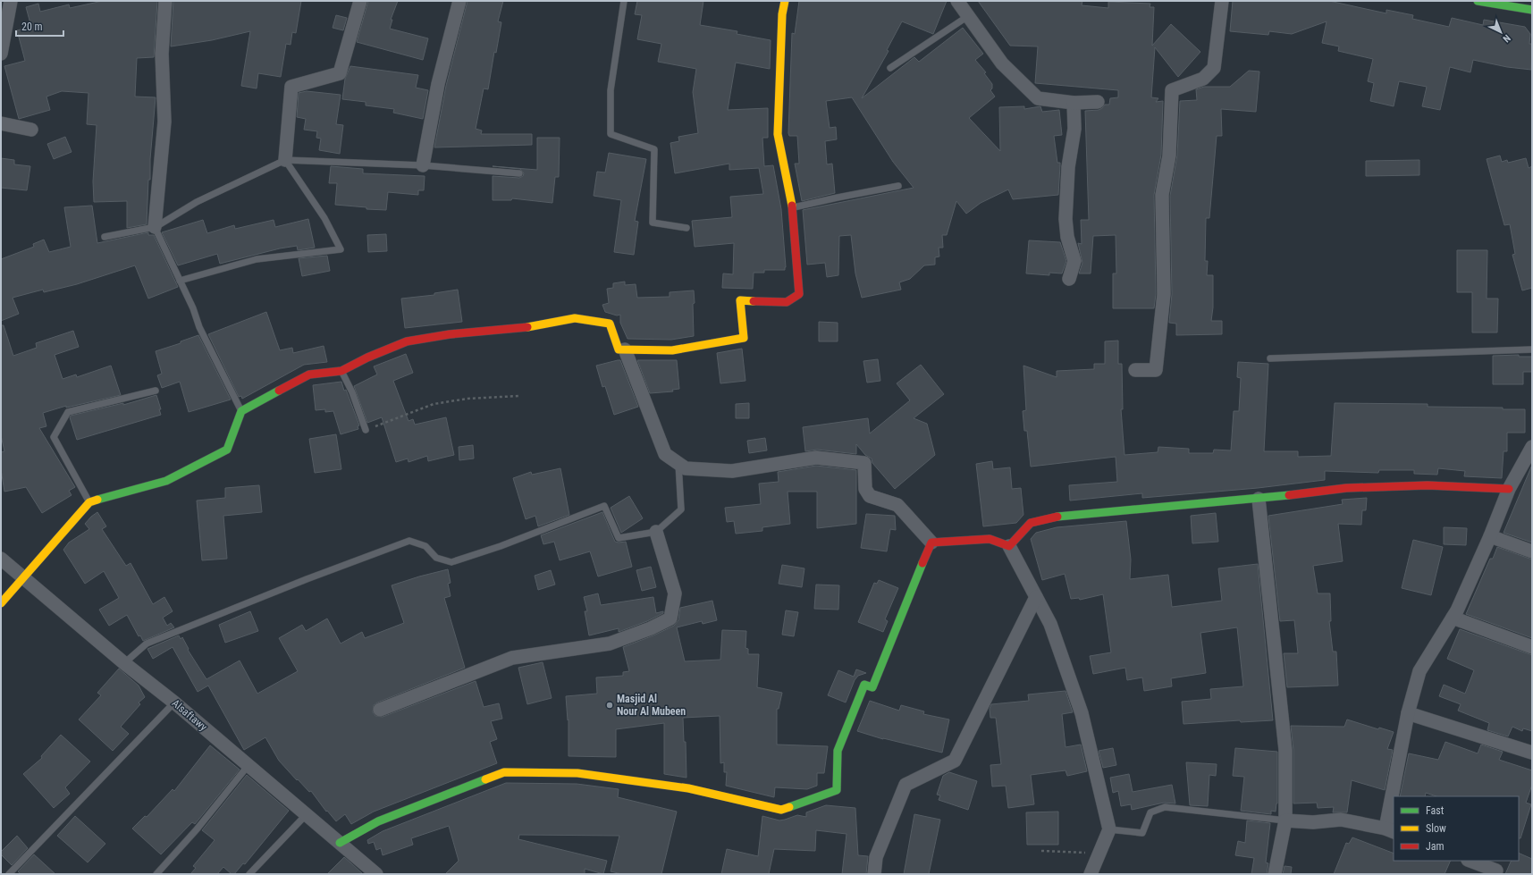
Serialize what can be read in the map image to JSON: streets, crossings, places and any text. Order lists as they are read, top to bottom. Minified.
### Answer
{"streets":{"street":["Alsaftawy"]},"places":["Masjid Al Nour Al Mubeen"],"legend":["Fast","Slow","Jam"],"scale_bar":"20 m","north":"bottom right"}
